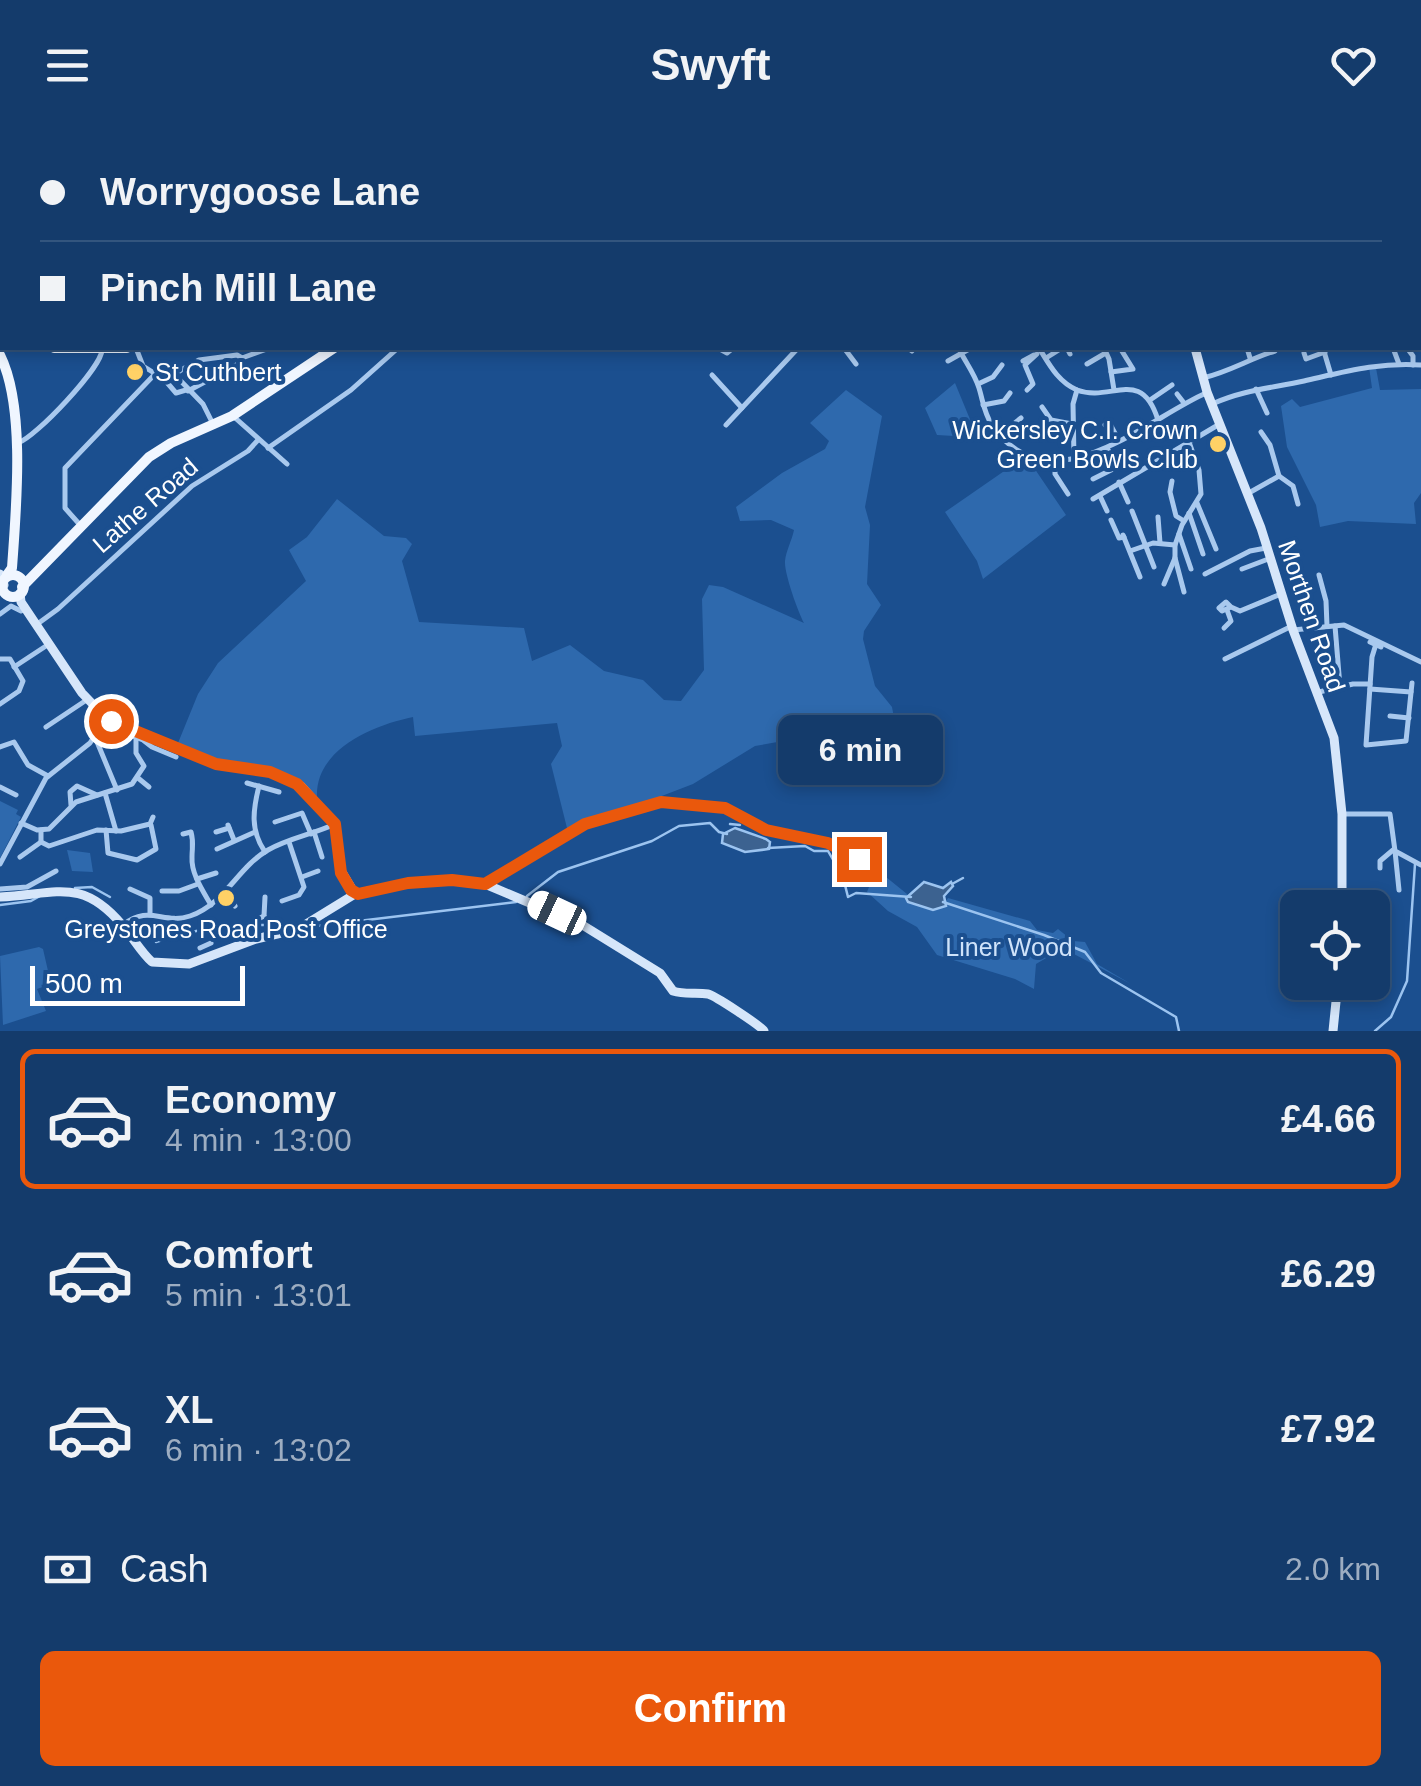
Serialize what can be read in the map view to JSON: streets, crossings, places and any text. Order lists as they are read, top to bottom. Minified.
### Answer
{"streets":{"main road":["Morthen Road"],"street":["Lathe Road"]},"parks":["Liner Wood"],"places":["St Cuthbert","Wickersley C.I. Crown Green Bowls Club","Greystones Road Post Office"],"scale_bar":"500 m","page":{"header":"Swyft","banner":["Worrygoose Lane","Pinch Mill Lane"],"bubble":"6 min","scale":"500 m","list":[{"name":"Economy","note":"4 min · 13:00","value":"£4.66"},{"name":"Comfort","note":"5 min · 13:01","value":"£6.29"},{"name":"XL","note":"6 min · 13:02","value":"£7.92"}],"pay":["Cash","2.0 km"],"buttons":"Confirm"}}
